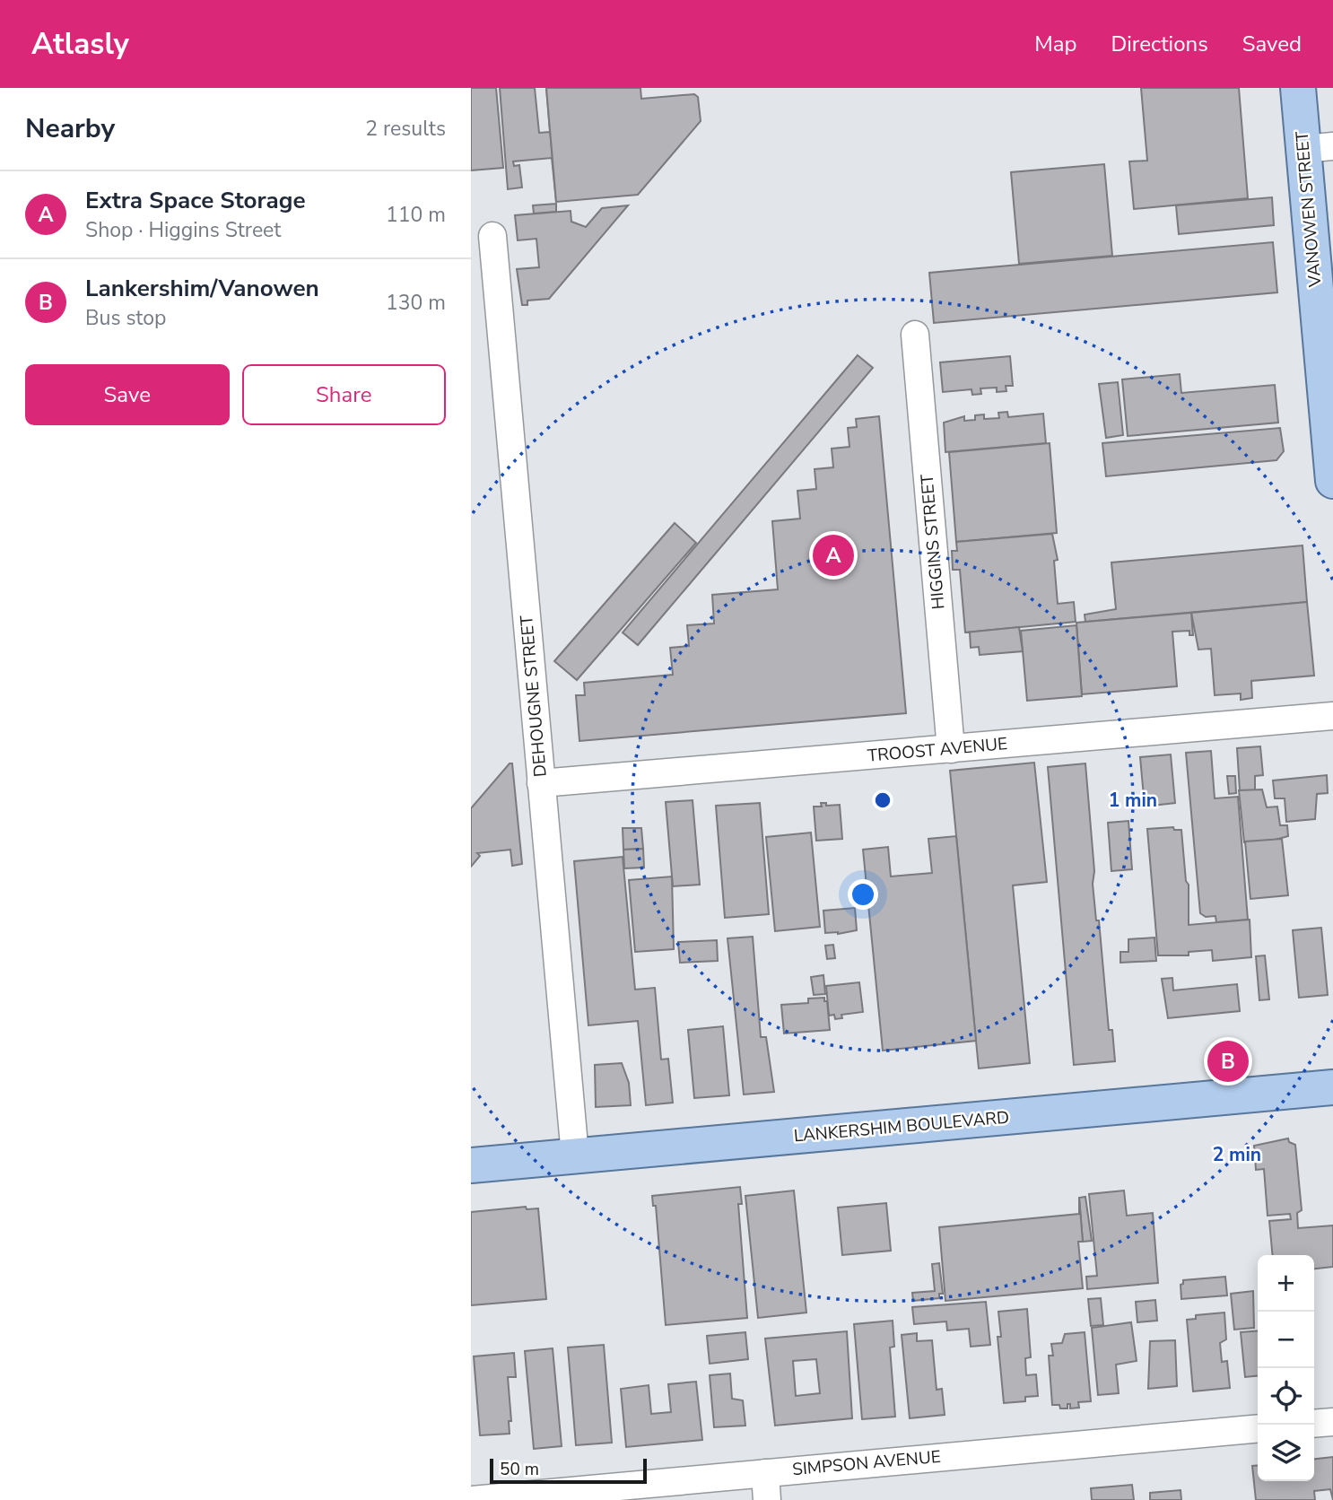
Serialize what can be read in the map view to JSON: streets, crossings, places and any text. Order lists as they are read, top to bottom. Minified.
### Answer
{"streets":{"main road":["VANOWEN STREET","LANKERSHIM BOULEVARD"],"street":["HIGGINS STREET","DEHOUGNE STREET","TROOST AVENUE","SIMPSON AVENUE"]},"crossings":[["HIGGINS STREET","TROOST AVENUE"],["DEHOUGNE STREET","TROOST AVENUE"],["DEHOUGNE STREET","LANKERSHIM BOULEVARD"]],"scale_bar":"50 m","page":{"header":"Atlasly","nav":["Map","Directions","Saved"],"heading":["Nearby","2 results"],"list":[{"mark":"A","name":"Extra Space Storage","note":"Shop · Higgins Street","value":"110 m"},{"mark":"B","name":"Lankershim/Vanowen","note":"Bus stop","value":"130 m"}],"buttons":["Save","Share"],"pins":["A","B"],"map_buttons":["+","−"],"scale":"50 m"},"rings":["1 min","2 min"]}
